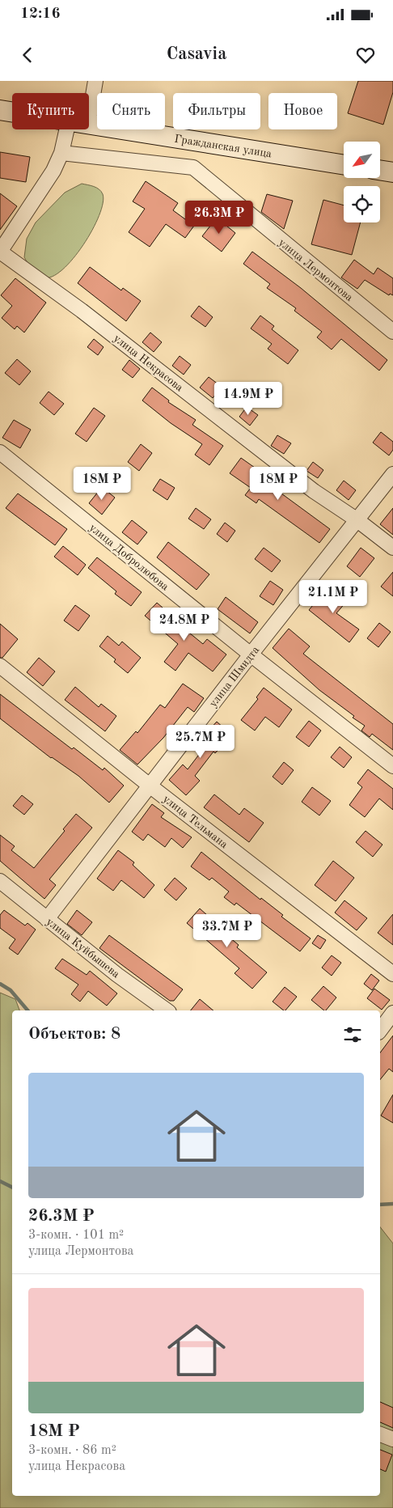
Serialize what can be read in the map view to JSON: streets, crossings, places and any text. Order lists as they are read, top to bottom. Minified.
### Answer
{"streets":{"main road":["Гражданская улица"],"street":["улица Лермонтова","улица Некрасова","улица Добролюбова","улица Шмидта","улица Тельмана","улица Куйбышева"]},"crossings":[["улица Некрасова","улица Шмидта"],["улица Добролюбова","улица Шмидта"],["улица Шмидта","улица Тельмана"],["улица Шмидта","улица Куйбышева"]],"north":"bottom left","page":{"status":"12:16","header":"Casavia","chip":["Купить","Снять","Фильтры","Новое"],"price":["26.3M ₽","14.9M ₽","18M ₽","18M ₽","21.1M ₽","24.8M ₽","25.7M ₽","33.7M ₽"],"heading":"Объектов: 8","list":[{"name":"26.3M ₽","note":"3-комн. · 101 m² · улица Лермонтова"},{"name":"18M ₽","note":"3-комн. · 86 m² · улица Некрасова"}]}}
